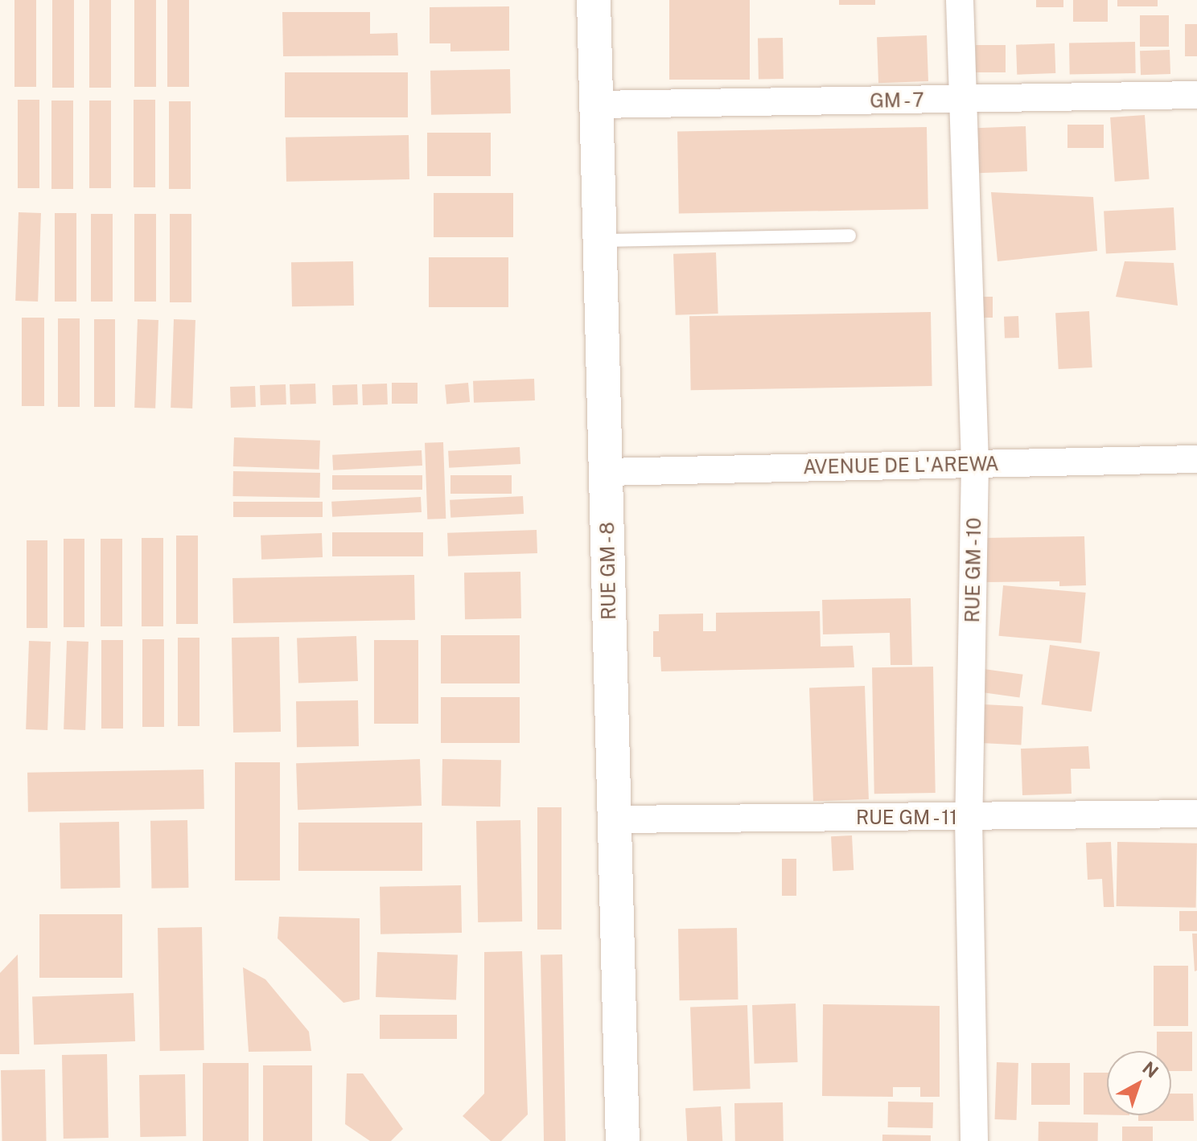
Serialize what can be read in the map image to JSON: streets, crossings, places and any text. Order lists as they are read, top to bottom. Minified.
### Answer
{"streets":{"street":["GM - 7","AVENUE DE L'AREWA","RUE GM - 10","RUE GM - 8","RUE GM - 11"]},"crossings":[["GM - 7","RUE GM - 10"],["GM - 7","RUE GM - 8"],["AVENUE DE L'AREWA","RUE GM - 10"],["AVENUE DE L'AREWA","RUE GM - 8"],["RUE GM - 10","RUE GM - 11"],["RUE GM - 8","RUE GM - 11"]],"north":"top right"}
